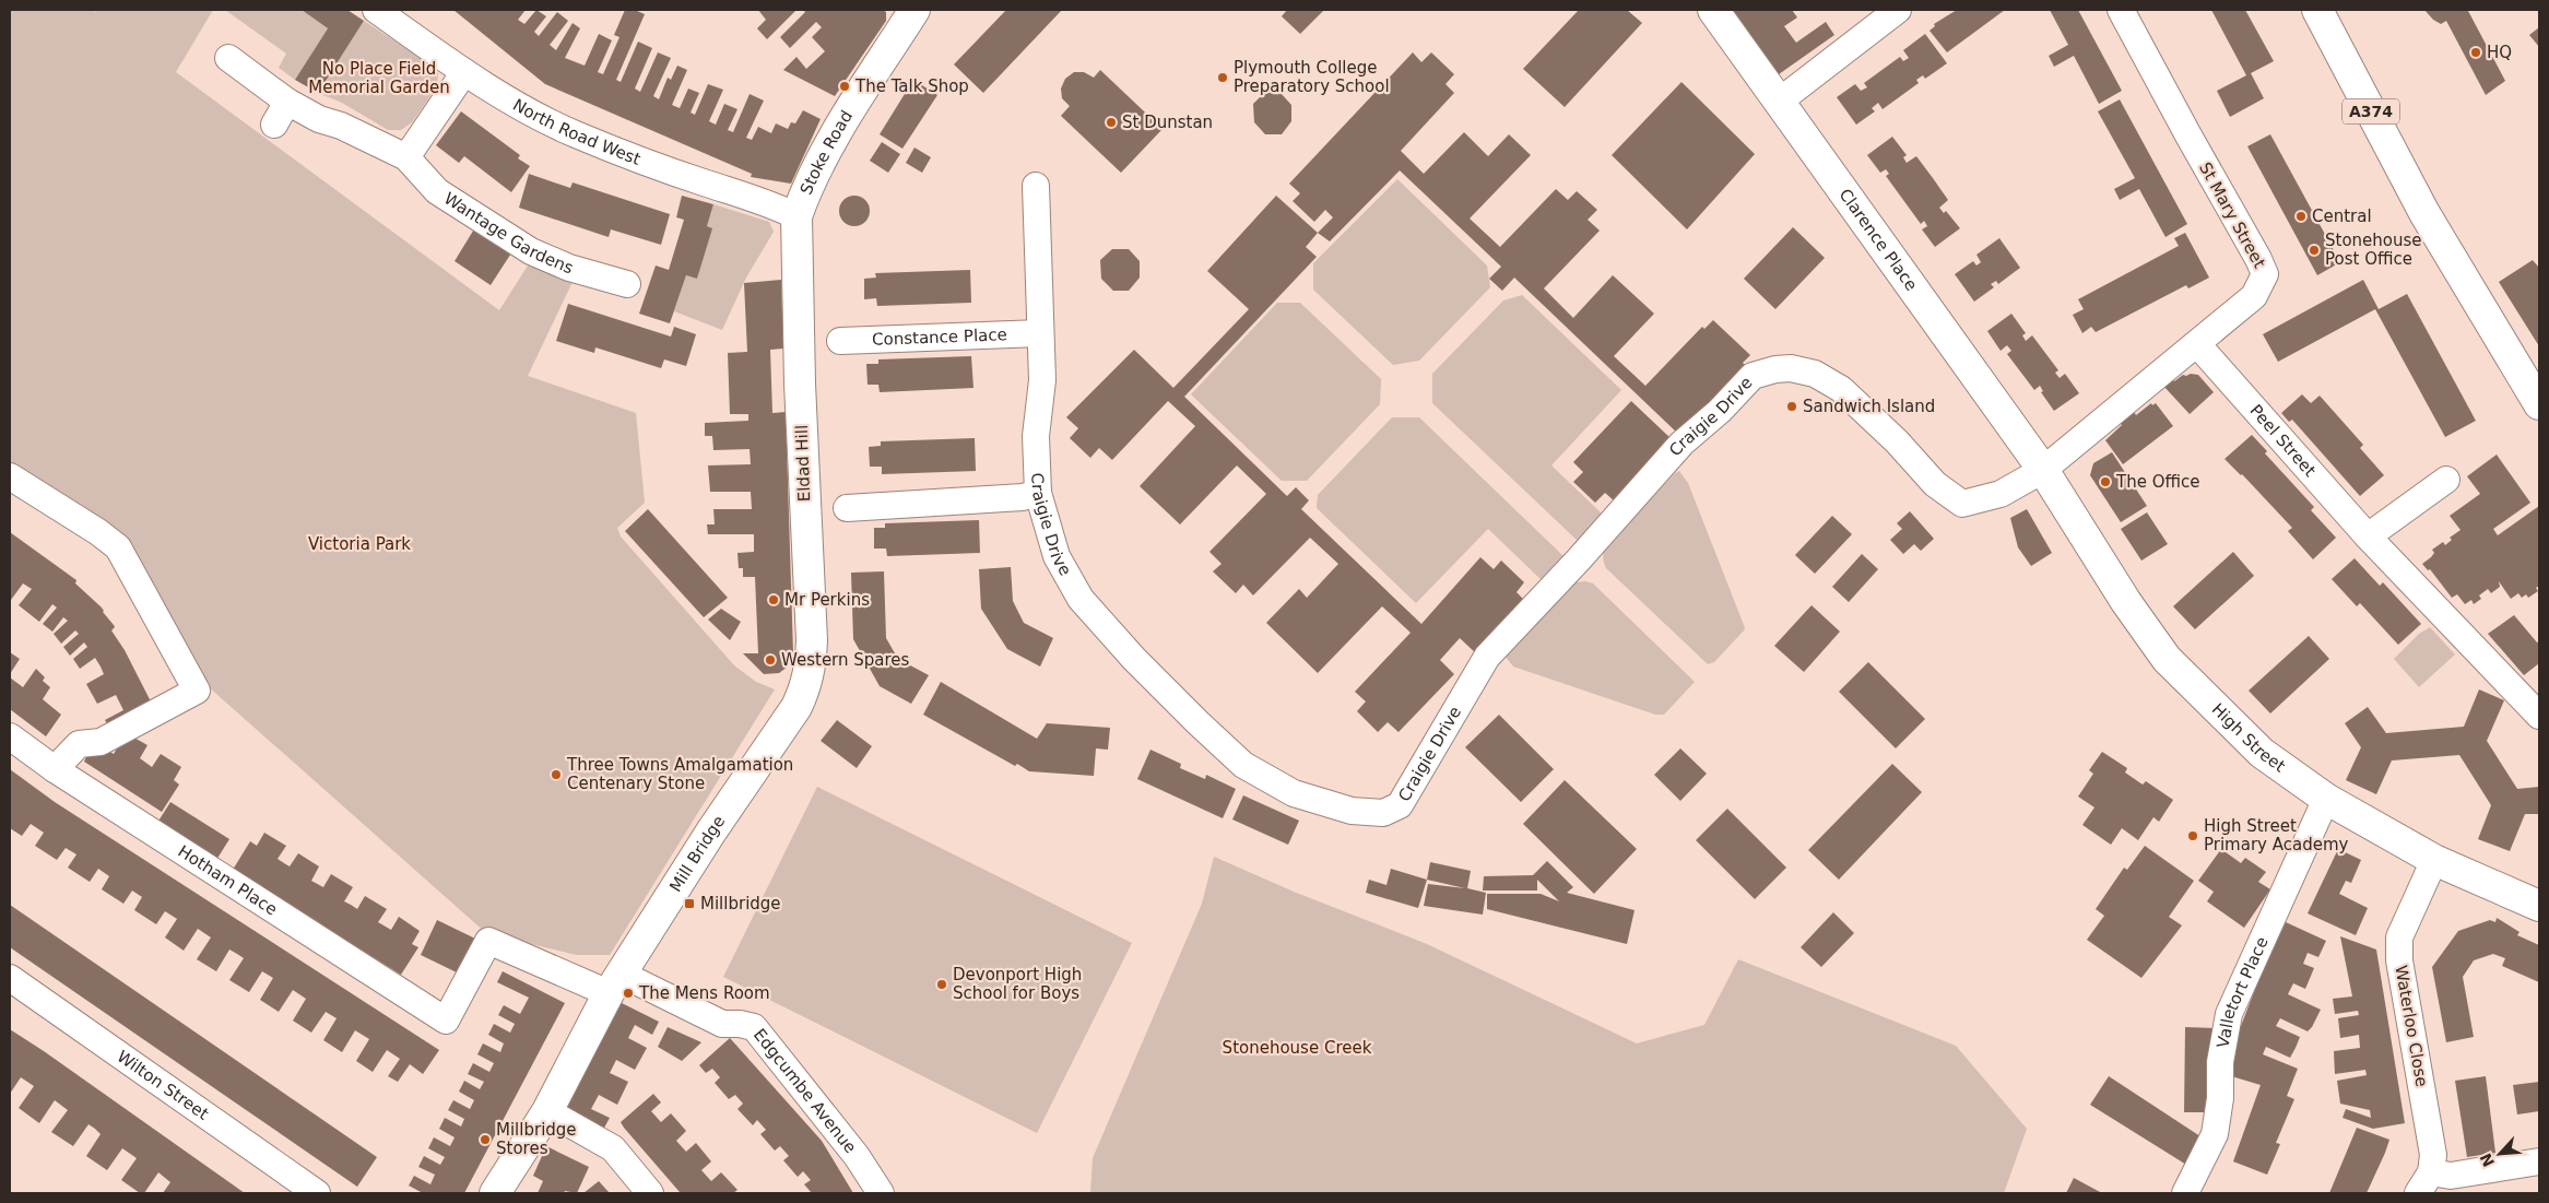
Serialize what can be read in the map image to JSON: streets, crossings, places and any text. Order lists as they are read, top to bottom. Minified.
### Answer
{"streets":{"street":["A374","North Road West","Stoke Road","St Mary Street","Wantage Gardens","Clarence Place","Constance Place","Craigie Drive","Peel Street","Eldad Hill","High Street","Mill Bridge","Hotham Place","Valletort Place","Waterloo Close","Wilton Street","Edgcumbe Avenue"]},"crossings":[["North Road West","Stoke Road"],["North Road West","Eldad Hill"],["Stoke Road","Eldad Hill"],["St Mary Street","Clarence Place"],["St Mary Street","Craigie Drive"],["St Mary Street","Peel Street"],["St Mary Street","High Street"],["Clarence Place","Craigie Drive"],["Clarence Place","High Street"],["Constance Place","Craigie Drive"],["Craigie Drive","High Street"],["Eldad Hill","Mill Bridge"],["High Street","Valletort Place"],["High Street","Waterloo Close"],["Mill Bridge","Edgcumbe Avenue"],["Hotham Place","Edgcumbe Avenue"]],"parks":["No Place Field Memorial Garden","Victoria Park","Stonehouse Creek"],"places":{"other":["HQ","Plymouth College Preparatory School","The Talk Shop","St Dunstan","Central","Stonehouse Post Office","Sandwich Island","The Office","Mr Perkins","Western Spares","Three Towns Amalgamation Centenary Stone","High Street Primary Academy","Devonport High School for Boys","The Mens Room","Millbridge Stores"],"transit":["Millbridge"]},"north":"bottom left"}
